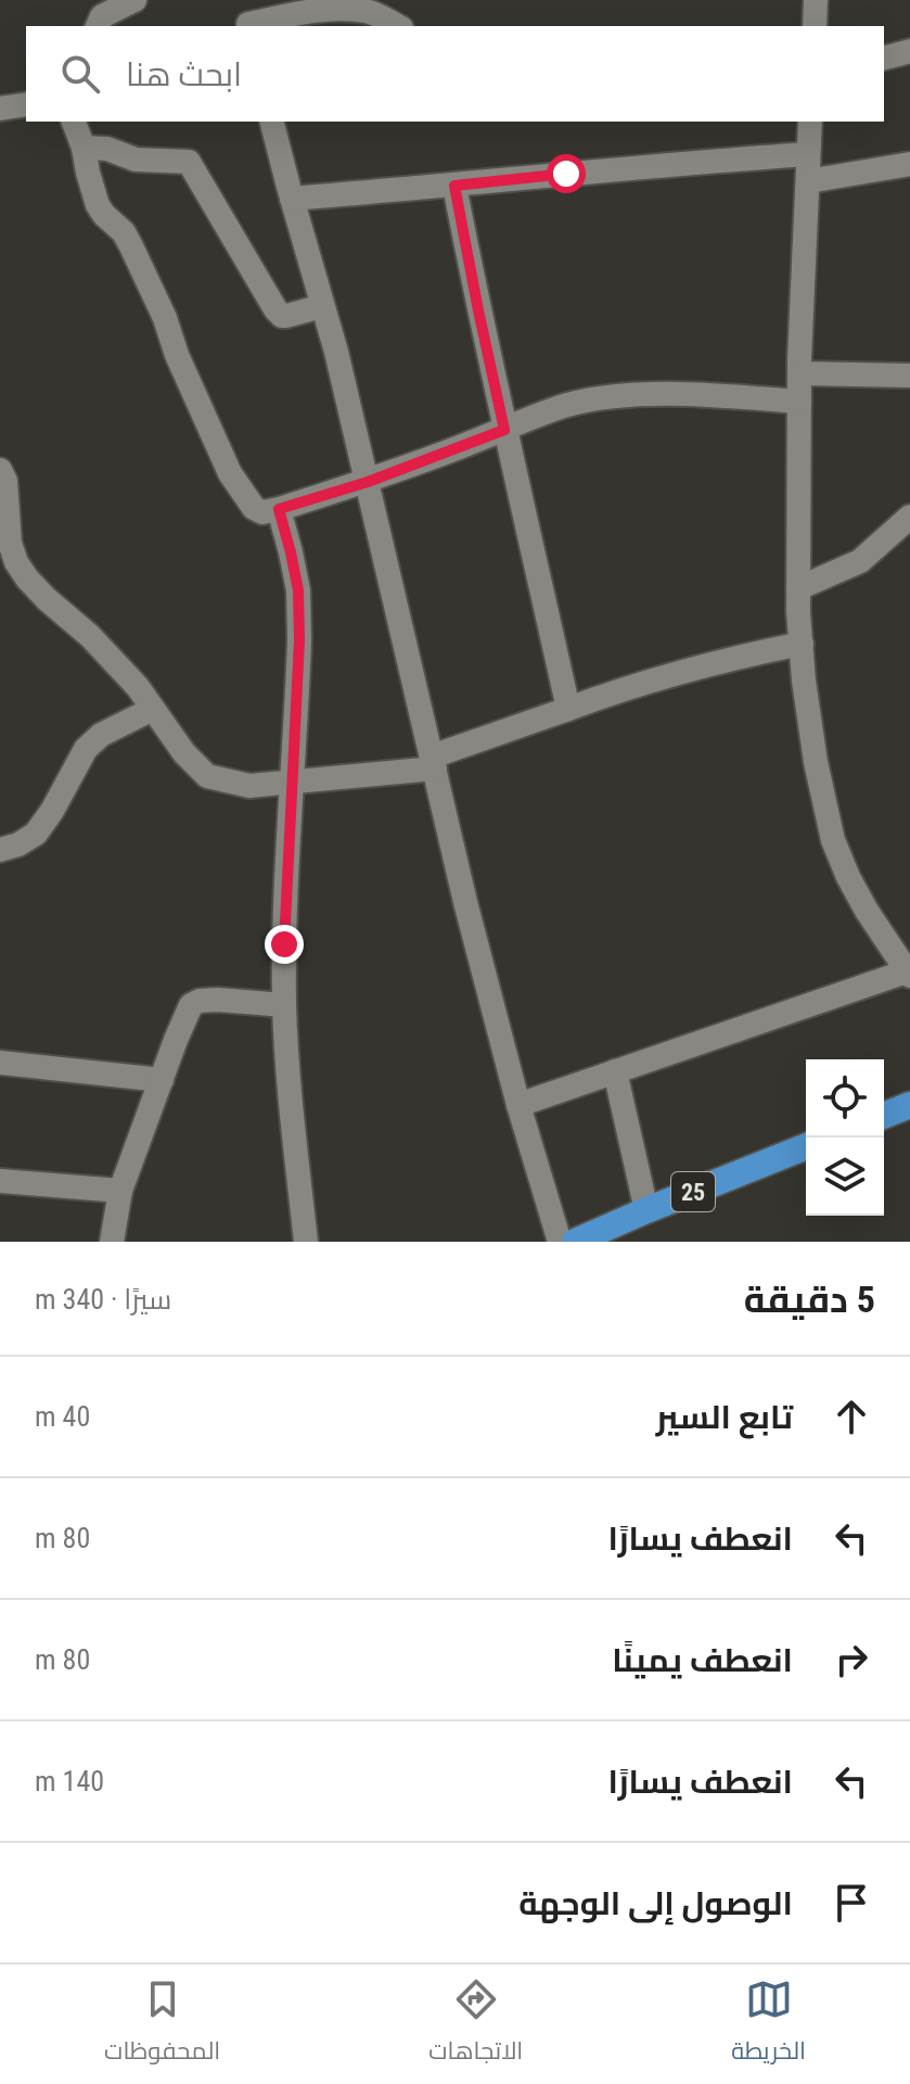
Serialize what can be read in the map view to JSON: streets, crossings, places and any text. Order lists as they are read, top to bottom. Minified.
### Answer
{"streets":{"highway":["25"]},"page":{"search":"ابحث هنا","heading":["5 دقيقة","سيرًا · 340 m"],"list":[["تابع السير","40 m"],["انعطف يسارًا","80 m"],["انعطف يمينًا","80 m"],["انعطف يسارًا","140 m"],"الوصول إلى الوجهة"],"nav":["الخريطة","الاتجاهات","المحفوظات"]}}
